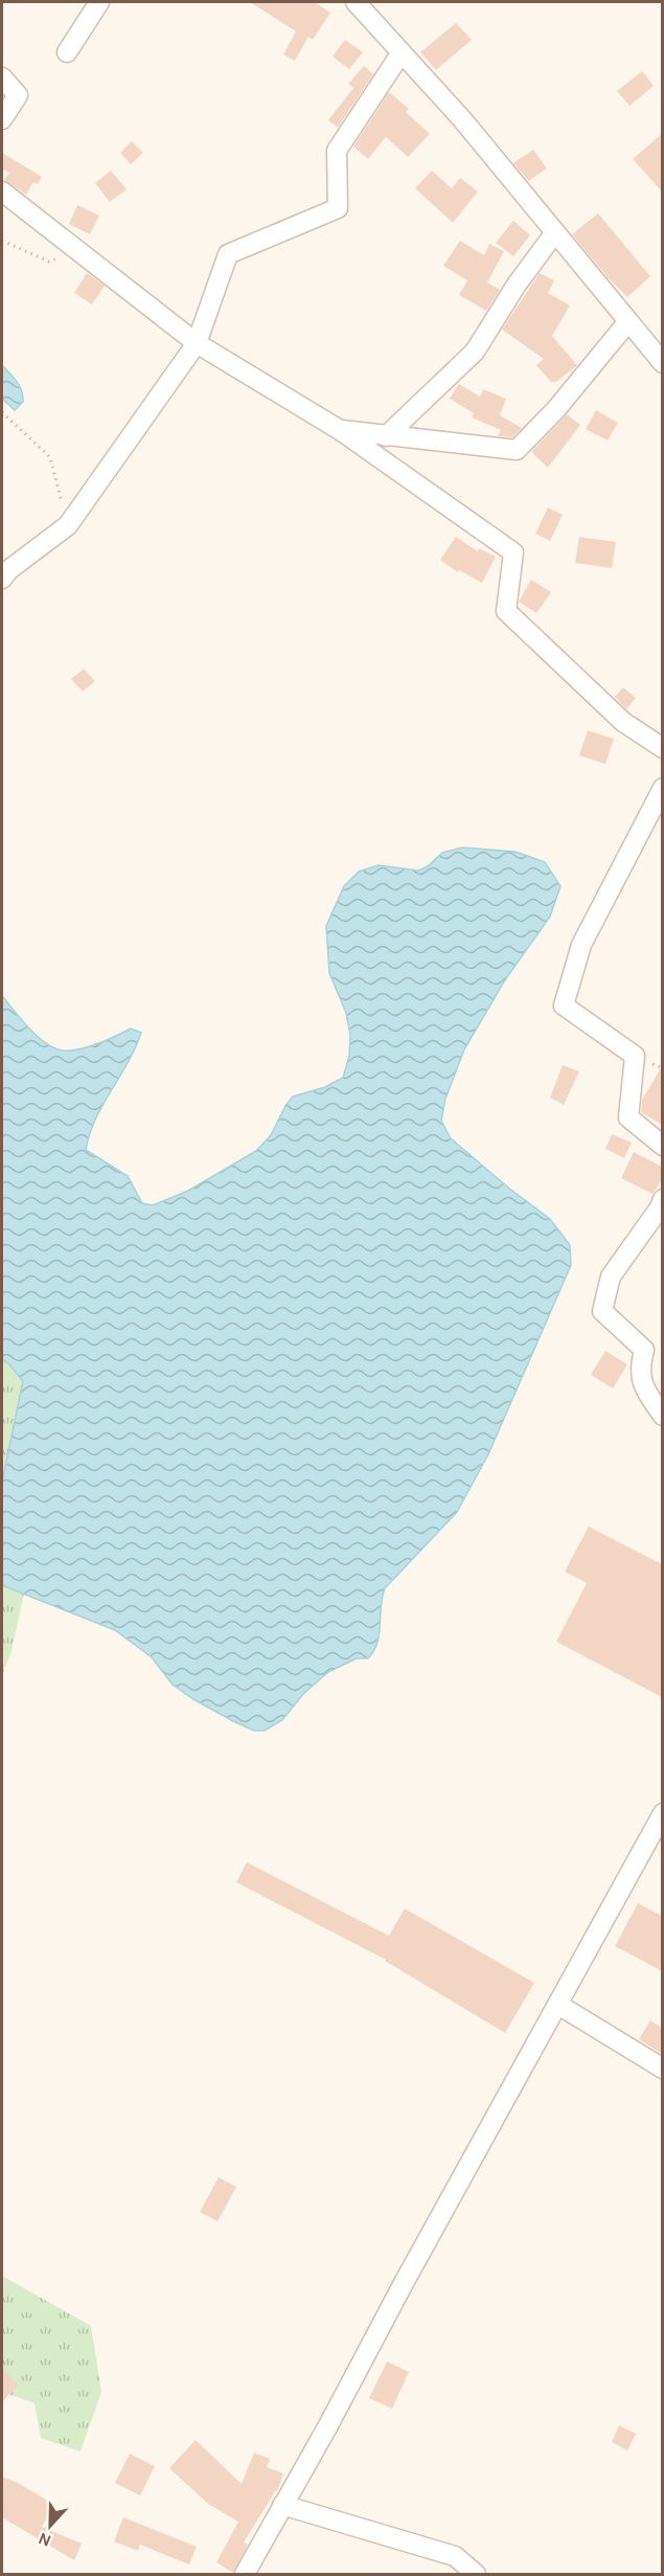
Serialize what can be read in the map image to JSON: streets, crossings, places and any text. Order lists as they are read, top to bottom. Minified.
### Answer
{"north":"bottom"}
